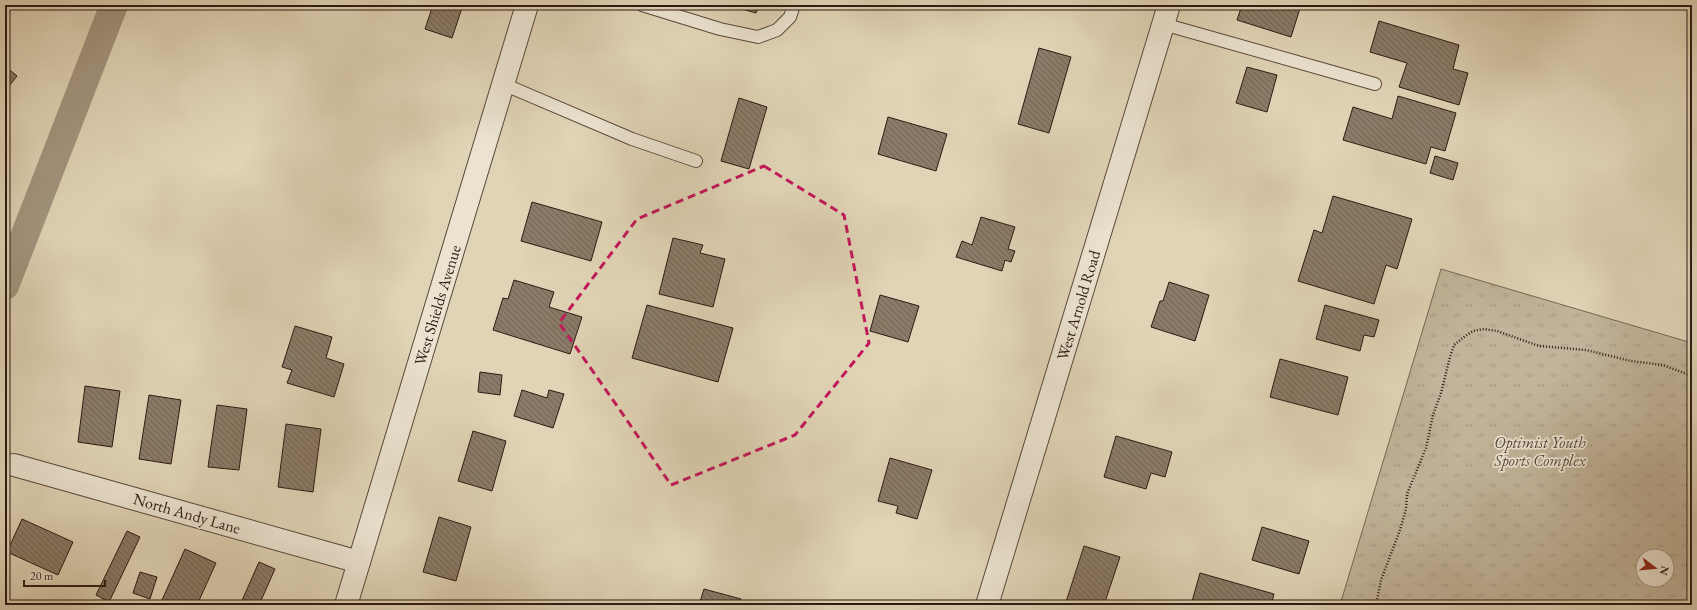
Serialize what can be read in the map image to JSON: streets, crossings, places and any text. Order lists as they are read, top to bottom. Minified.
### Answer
{"streets":{"street":["West Shields Avenue","West Arnold Road","North Andy Lane"]},"crossings":[["West Shields Avenue","North Andy Lane"]],"parks":["Optimist Youth Sports Complex"],"scale_bar":"20 m","north":"right"}
